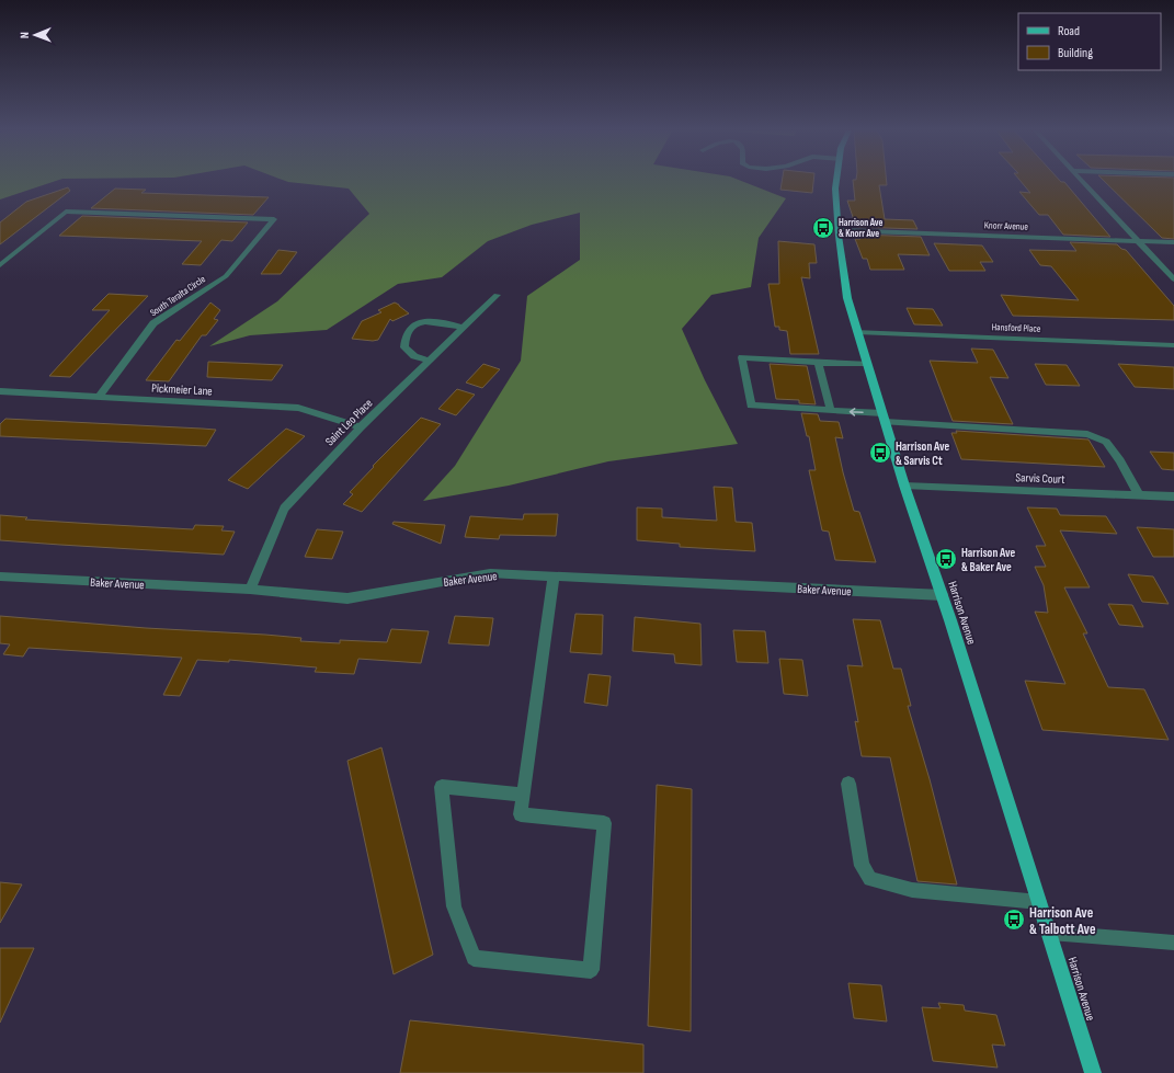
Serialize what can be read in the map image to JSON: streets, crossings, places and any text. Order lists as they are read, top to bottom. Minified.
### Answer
{"streets":{"main road":["Harrison Avenue"],"street":["Knorr Avenue","South Teralta Circle","Hansford Place","Pickmeier Lane","Saint Leo Place","Sarvis Court","Baker Avenue"]},"crossings":[["Knorr Avenue","Harrison Avenue"],["South Teralta Circle","Pickmeier Lane"],["Hansford Place","Harrison Avenue"],["Pickmeier Lane","Saint Leo Place"],["Saint Leo Place","Baker Avenue"],["Sarvis Court","Harrison Avenue"],["Baker Avenue","Harrison Avenue"]],"places":{"bus stop":["Harrison Ave & Knorr Ave","Harrison Ave & Sarvis Ct","Harrison Ave & Baker Ave","Harrison Ave & Talbott Ave"]},"legend":["Road","Building"],"north":"left"}
